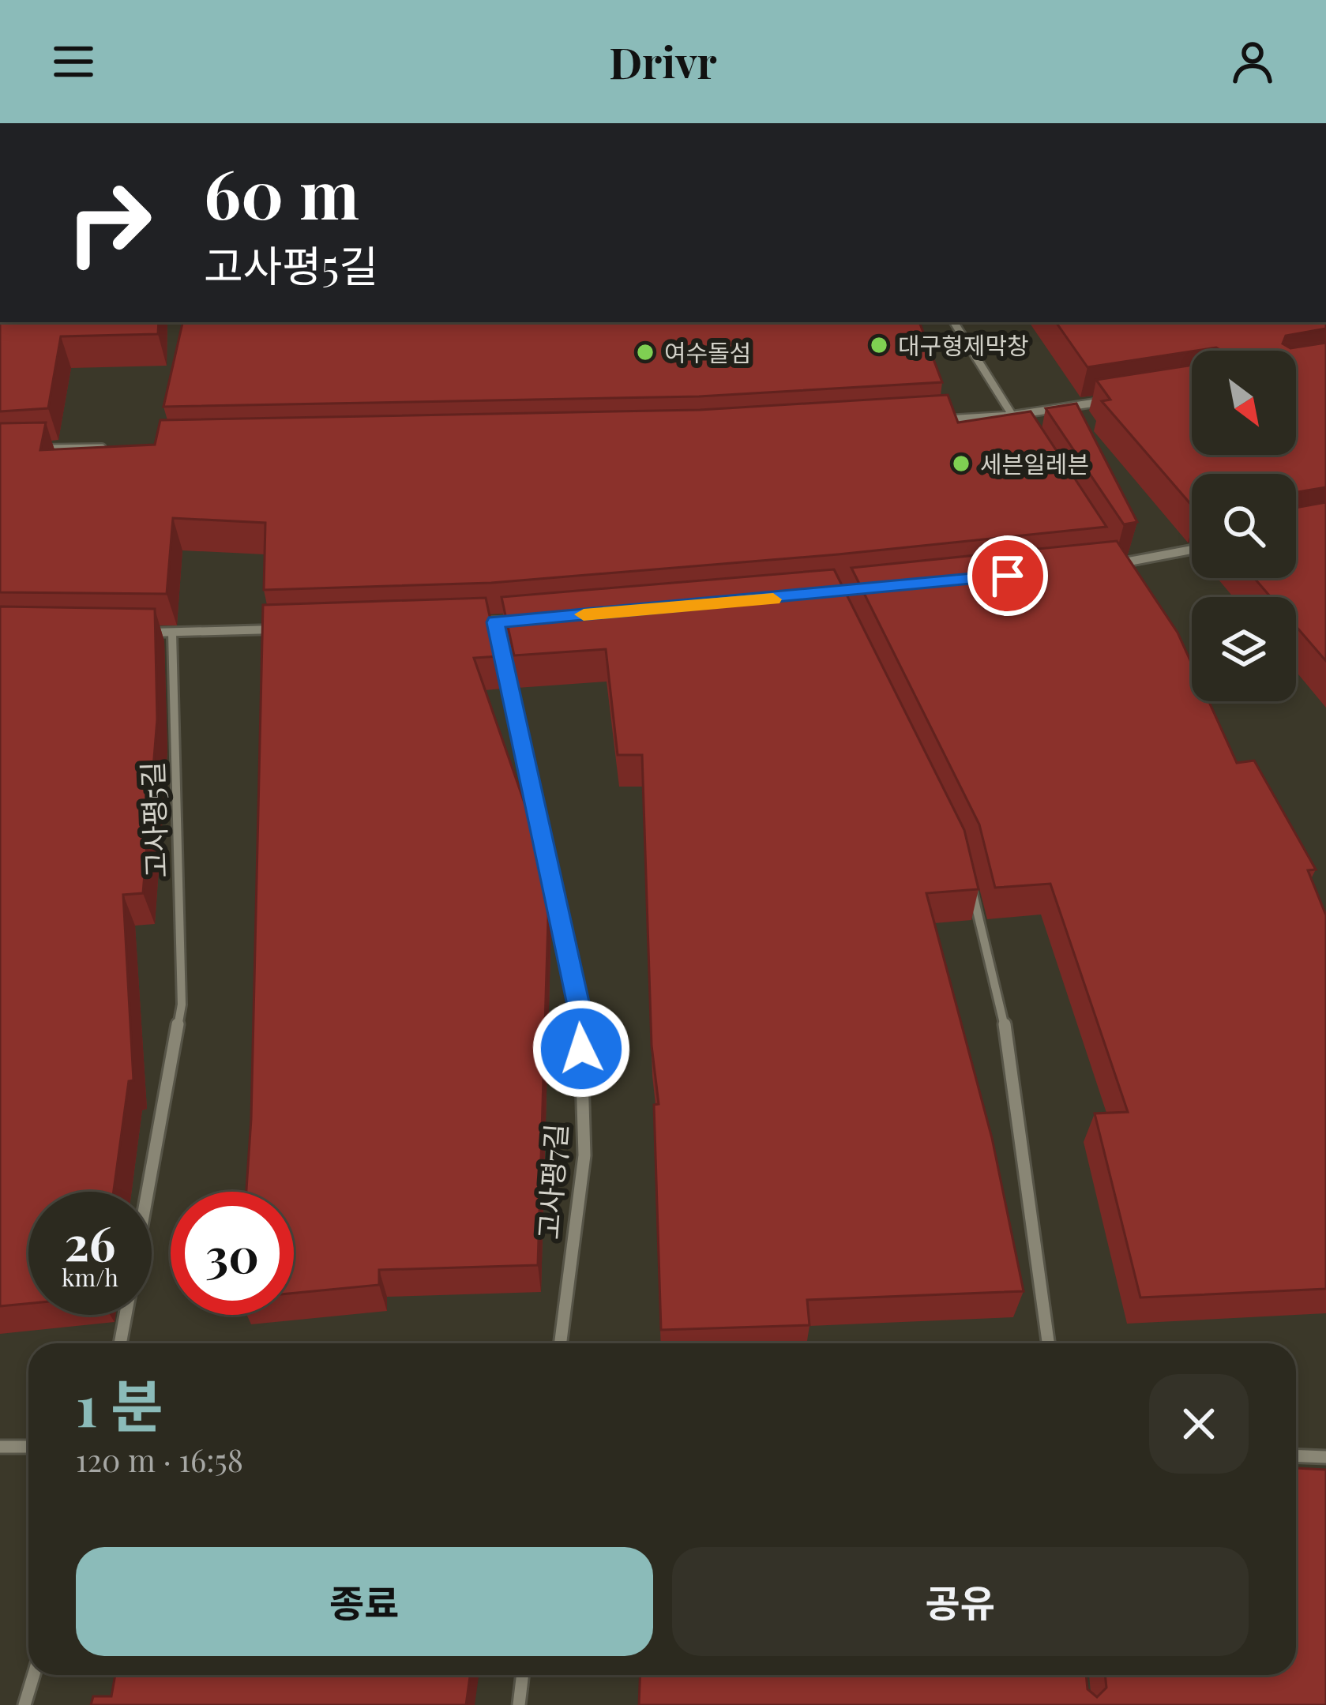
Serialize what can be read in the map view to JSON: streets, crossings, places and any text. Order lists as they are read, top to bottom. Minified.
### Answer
{"streets":{"street":["고사평5길","고사평7길"]},"places":["대구형제막창","여수돌섬","세븐일레븐"],"north":"bottom right","page":{"header":"Drivr","turn":["60 m","고사평5길"],"speed":"26 km/h","limit":"30","heading":["1 분","120 m · 16:58"],"buttons":["종료","공유"]}}
